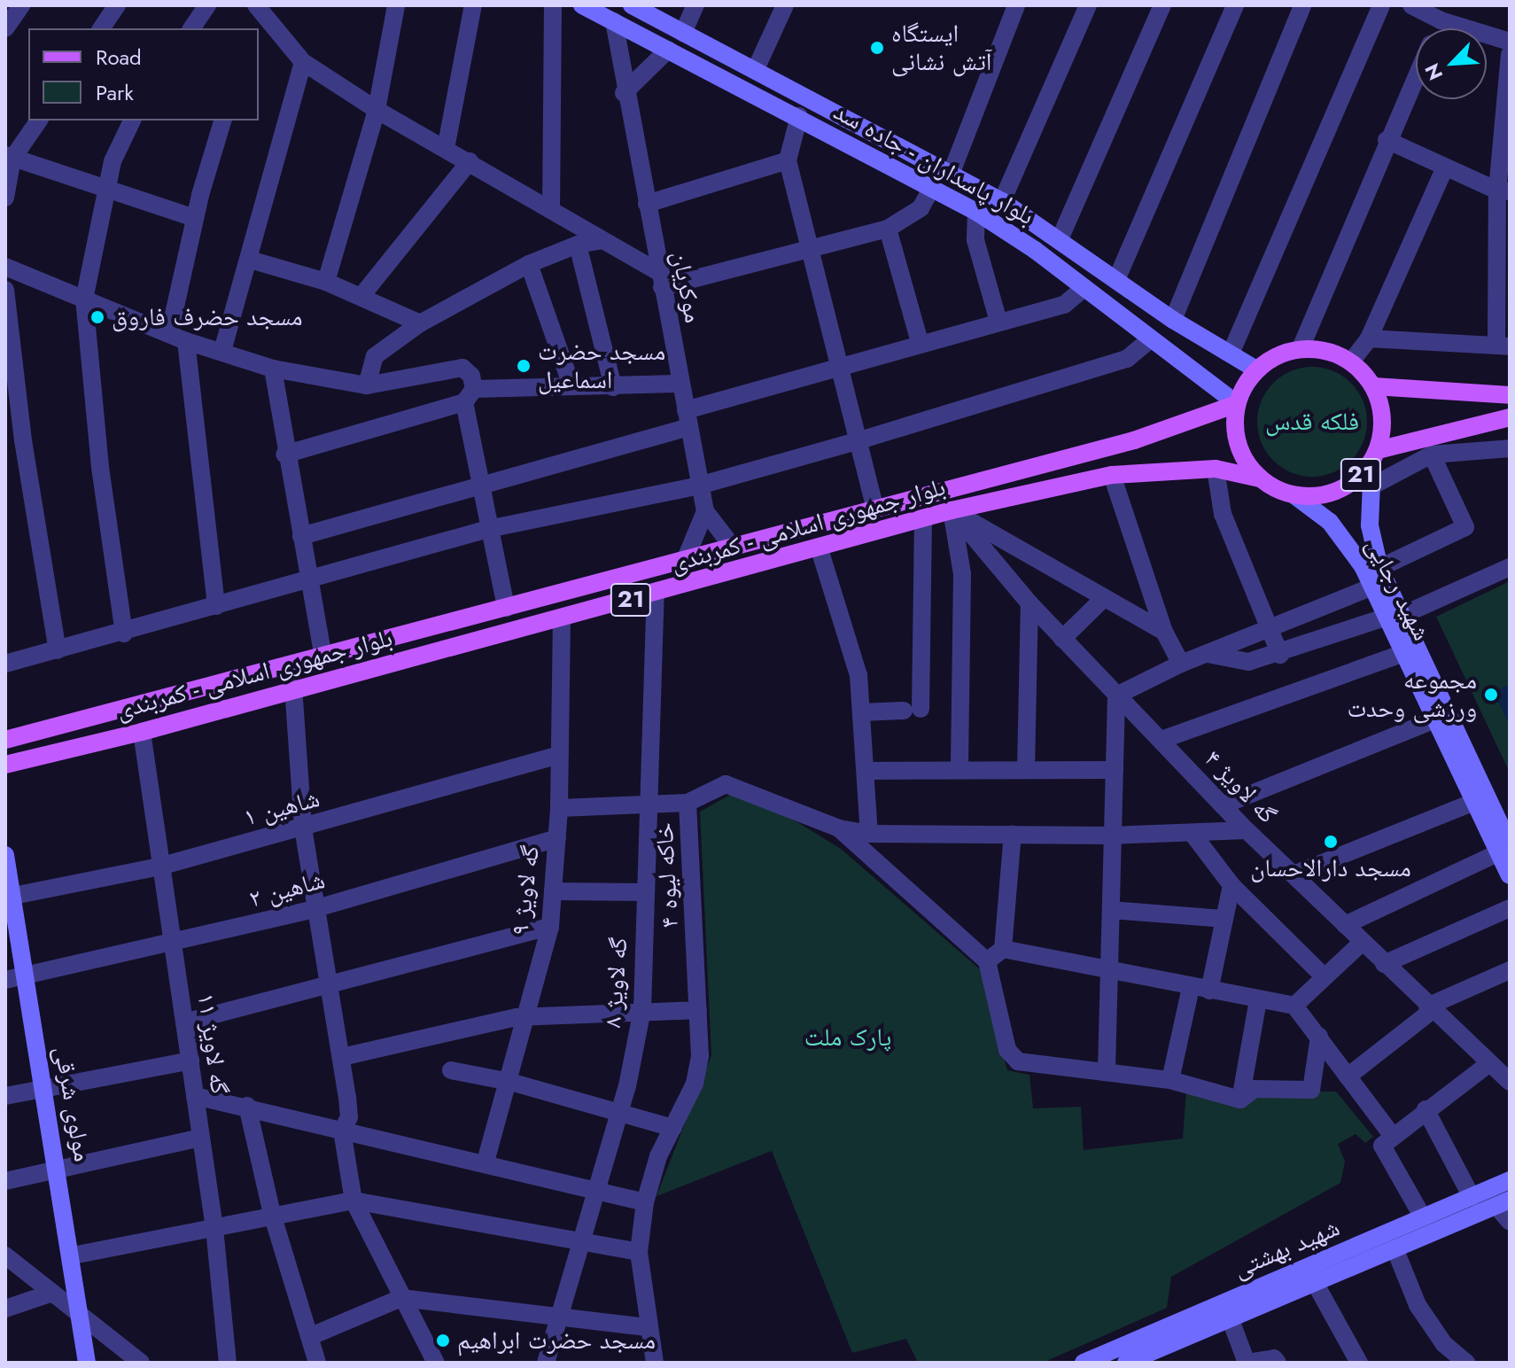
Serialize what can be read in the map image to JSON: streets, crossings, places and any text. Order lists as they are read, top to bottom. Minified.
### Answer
{"streets":{"main road":["بلوار پاسداران - جاده سد","21","بلوار جمهوری اسلامی - کمربندی","شهید رجایی","مولوی شرقی","شهید بهشتی"],"street":["موکریان","گه لاویژ ۴","شاهین ۱","خاکه لیوه ۴","شاهین ۲","گه لاویژ ۹","گه لاویژ ۸","گه لاویژ ۱۱"]},"crossings":[["بلوار پاسداران - جاده سد","موکریان"],["بلوار پاسداران - جاده سد","21"],["بلوار پاسداران - جاده سد","بلوار جمهوری اسلامی - کمربندی"],["بلوار پاسداران - جاده سد","شهید رجایی"],["21","بلوار جمهوری اسلامی - کمربندی"],["21","شهید رجایی"],["بلوار جمهوری اسلامی - کمربندی","شهید رجایی"],["بلوار جمهوری اسلامی - کمربندی","گه لاویژ ۴"],["بلوار جمهوری اسلامی - کمربندی","گه لاویژ ۹"],["بلوار جمهوری اسلامی - کمربندی","گه لاویژ ۸"],["بلوار جمهوری اسلامی - کمربندی","گه لاویژ ۱۱"],["شاهین ۱","گه لاویژ ۹"],["شاهین ۱","گه لاویژ ۱۱"],["شاهین ۱","مولوی شرقی"],["شاهین ۲","گه لاویژ ۹"],["شاهین ۲","گه لاویژ ۱۱"],["شاهین ۲","مولوی شرقی"]],"parks":["فلکه قدس","پارک ملت"],"places":["ایستگاه آتش نشانی","مسجد حضرف فاروق","مسجد حضرت اسماعیل","مجموعه ورزشی وحدت","مسجد دارالاحسان","مسجد حضرت ابراهیم"],"legend":["Road","Park"],"north":"bottom left"}
